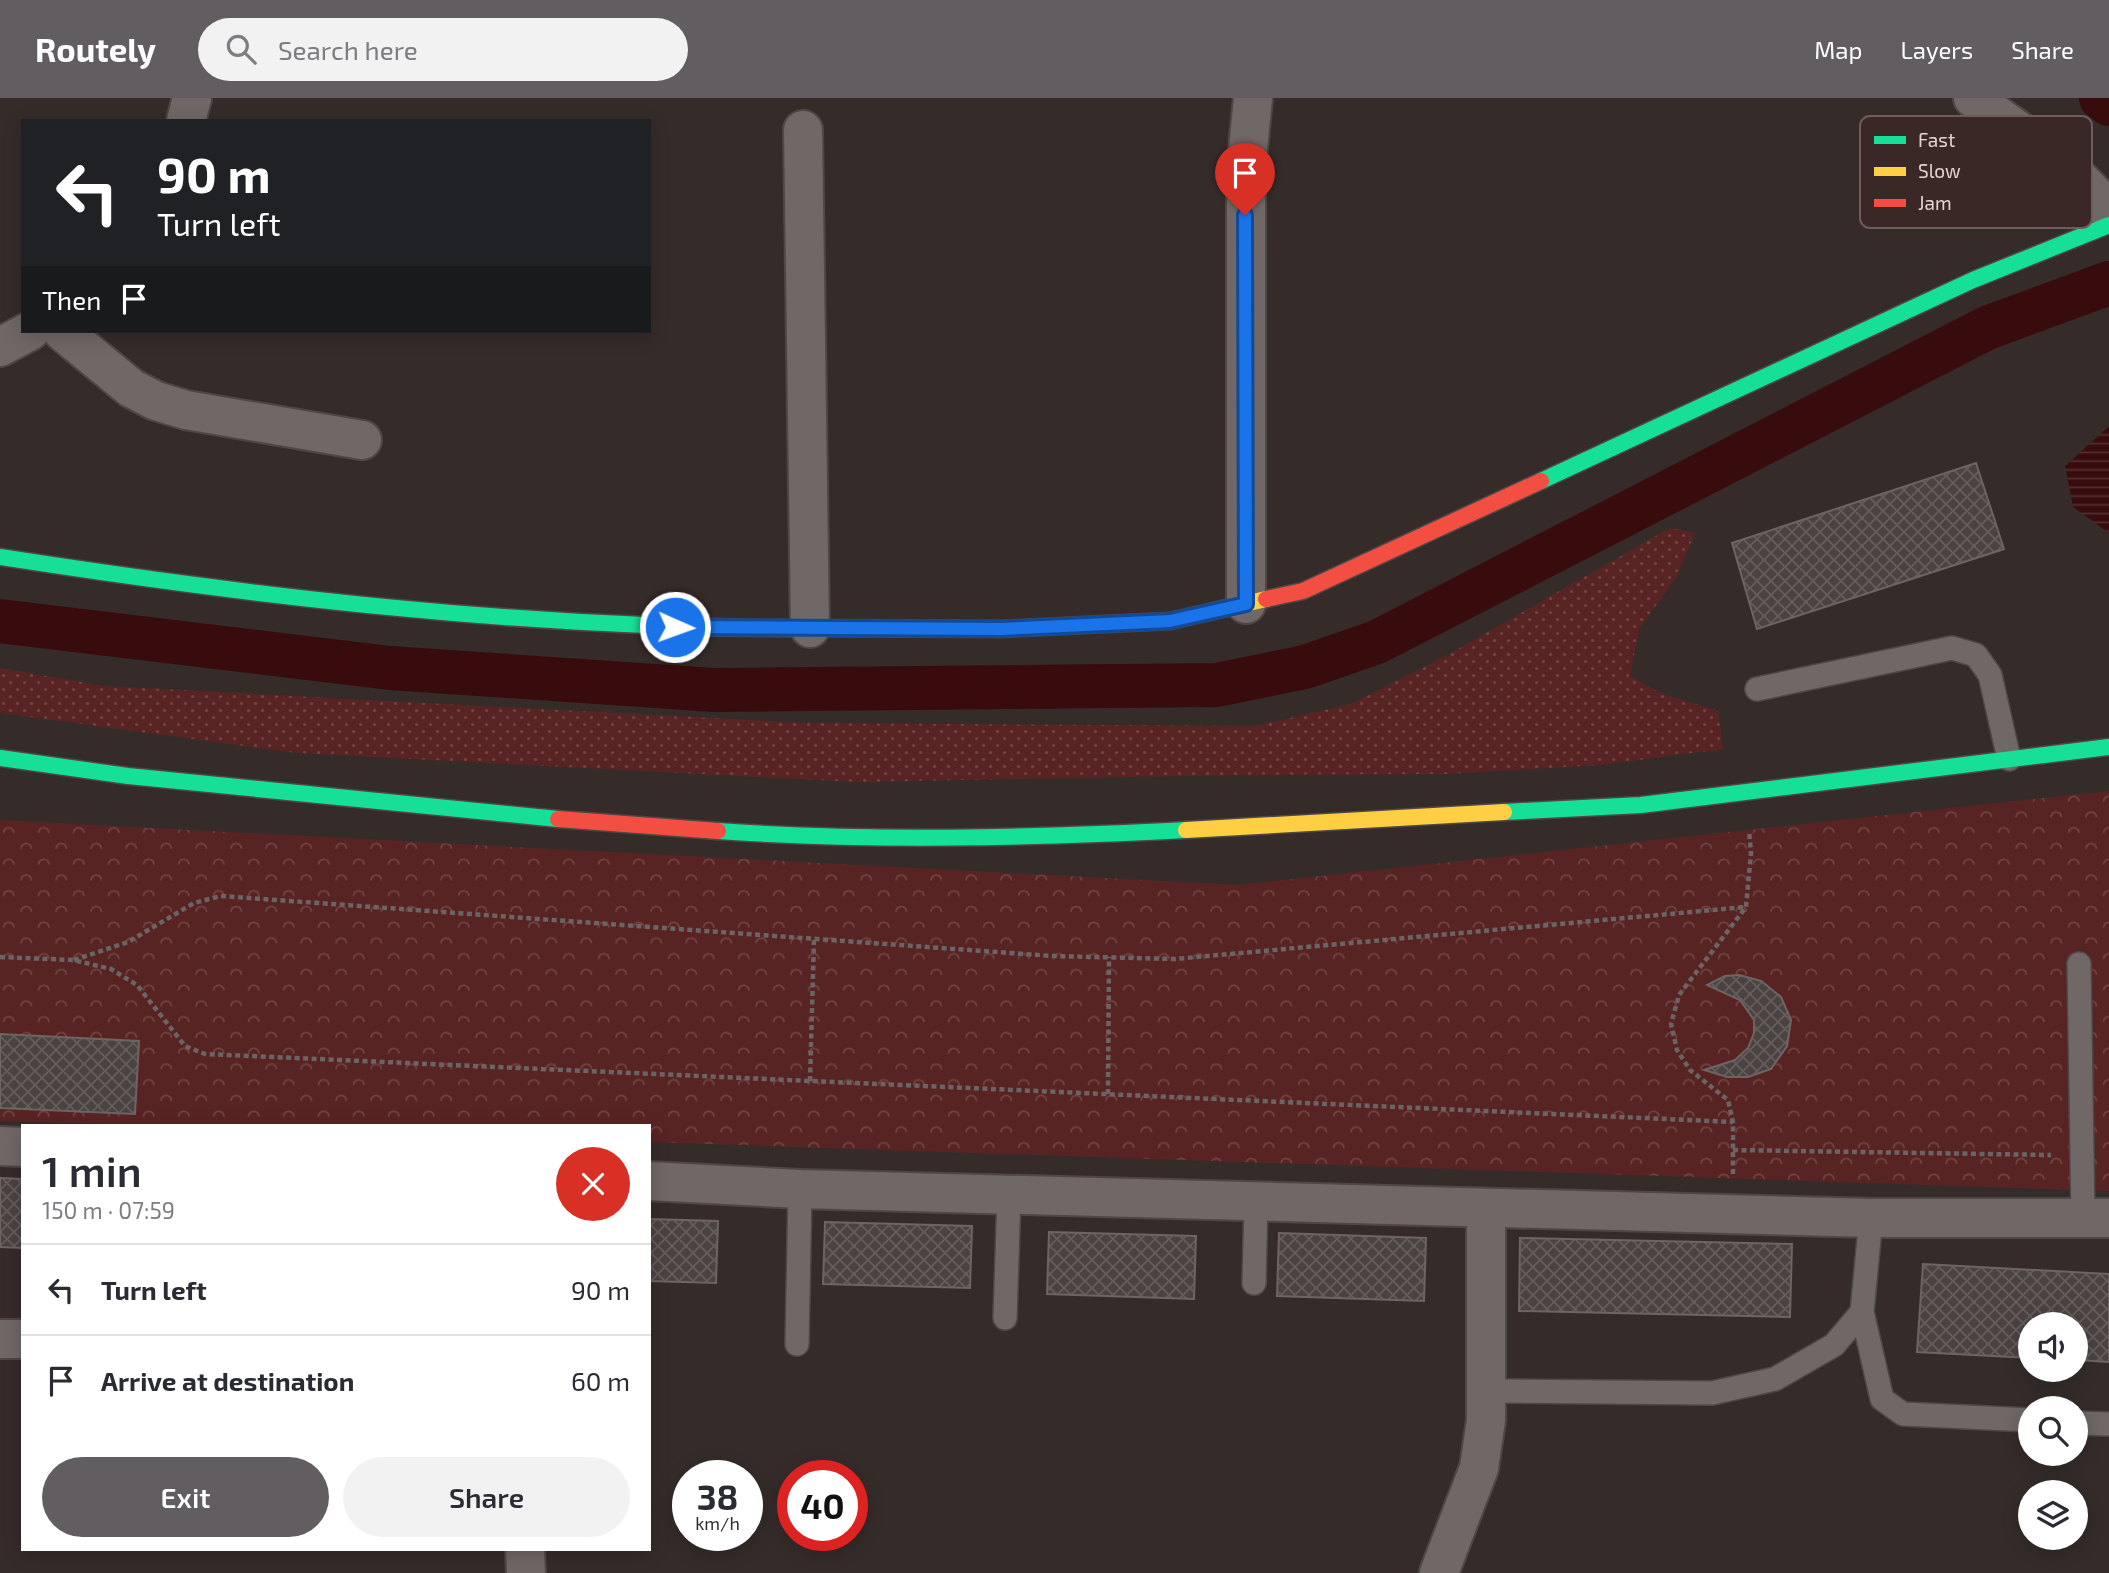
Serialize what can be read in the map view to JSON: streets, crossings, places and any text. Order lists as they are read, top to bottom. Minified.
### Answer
{"legend":["Fast","Slow","Jam"],"page":{"header":"Routely","search":"Search here","nav":["Map","Layers","Share"],"turn":["90 m","Turn left"],"then":"Then","heading":["1 min","150 m · 07:59"],"list":[{"name":"Turn left","value":"90 m"},{"name":"Arrive at destination","value":"60 m"}],"buttons":["Exit","Share"],"speed":"38 km/h","limit":"40"}}
